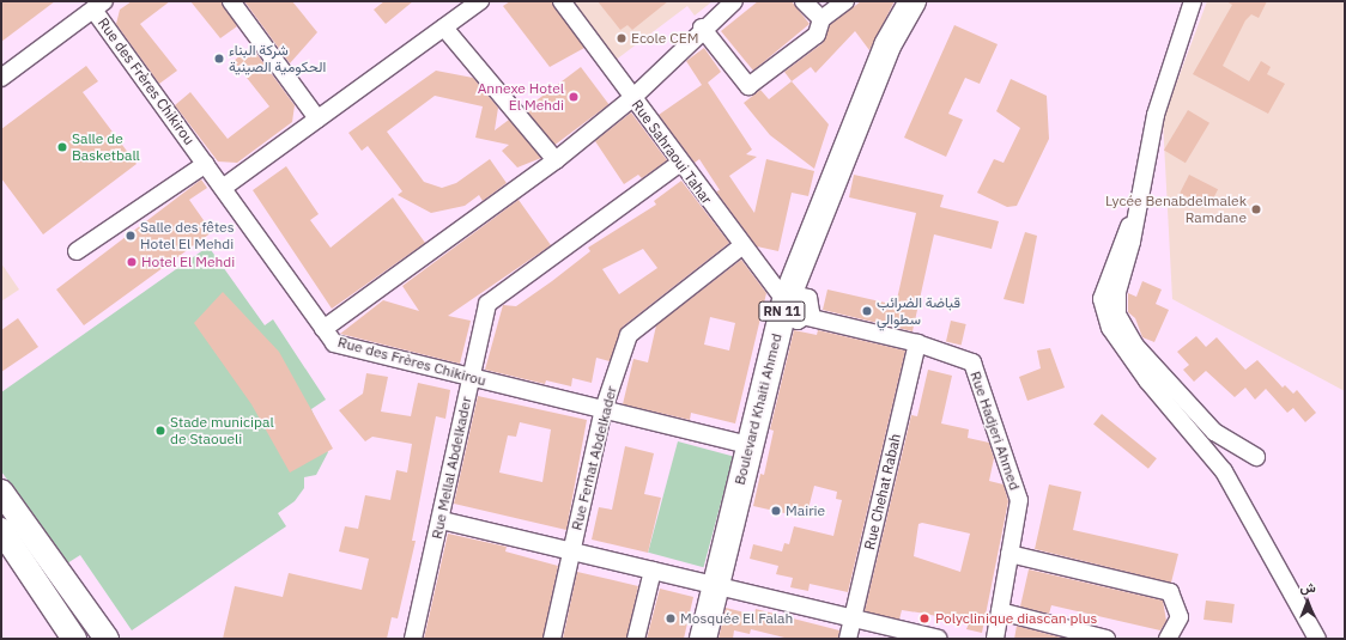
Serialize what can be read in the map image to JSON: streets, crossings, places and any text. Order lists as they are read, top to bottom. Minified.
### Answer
{"streets":{"highway":["RN 11","Boulevard Khaiti Ahmed"],"street":["Rue des Frères Chikirou","Rue Sahraoui Tahar","Rue Hadjeri Ahmed","Rue Ferhat Abdelkader","Rue Mellal Abdelkader","Rue Chehat Rabah"]},"crossings":[["Rue des Frères Chikirou","Boulevard Khaiti Ahmed"],["Rue des Frères Chikirou","Rue Ferhat Abdelkader"],["Rue des Frères Chikirou","Rue Mellal Abdelkader"],["Rue Sahraoui Tahar","Boulevard Khaiti Ahmed"],["Rue Sahraoui Tahar","Rue Hadjeri Ahmed"],["Rue Sahraoui Tahar","Rue Ferhat Abdelkader"],["Rue Sahraoui Tahar","Rue Mellal Abdelkader"],["Rue Hadjeri Ahmed","Rue Chehat Rabah"]],"places":["Ecole CEM","شركة البناء الحكومية الصينية","Annexe Hotel El Mehdi","Salle de Basketball","Lycée Benabdelmalek Ramdane","Salle des fêtes Hotel El Mehdi","Hotel El Mehdi","قباضة الضرائب سطوالي","Stade municipal de Staoueli","Mairie","Mosquée El Falah","Polyclinique diascan plus"],"north":"top"}
